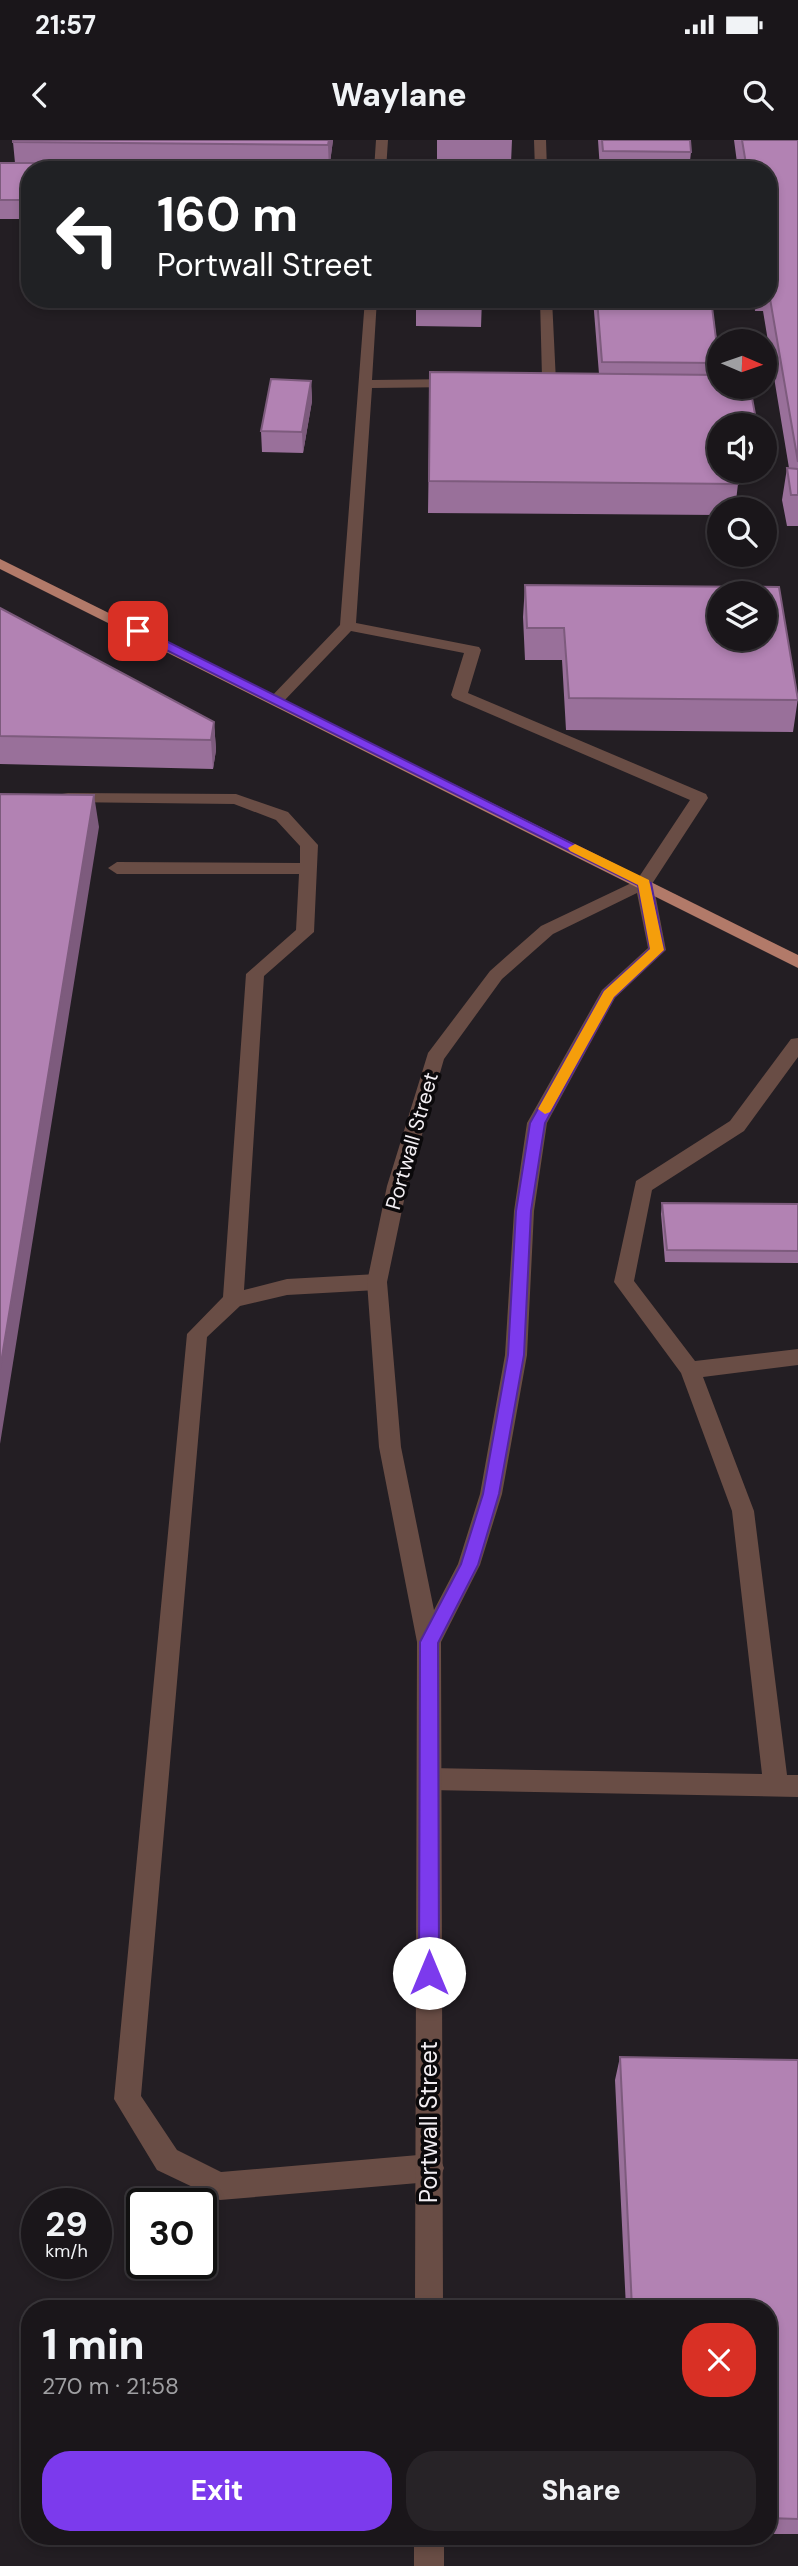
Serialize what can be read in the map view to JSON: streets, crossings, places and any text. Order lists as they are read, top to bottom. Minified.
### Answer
{"streets":{"street":["Portwall Street"]},"north":"right","page":{"status":"21:57","header":"Waylane","turn":["160 m","Portwall Street"],"speed":"29 km/h","limit":"30","heading":["1 min","270 m · 21:58"],"buttons":["Exit","Share"]}}
